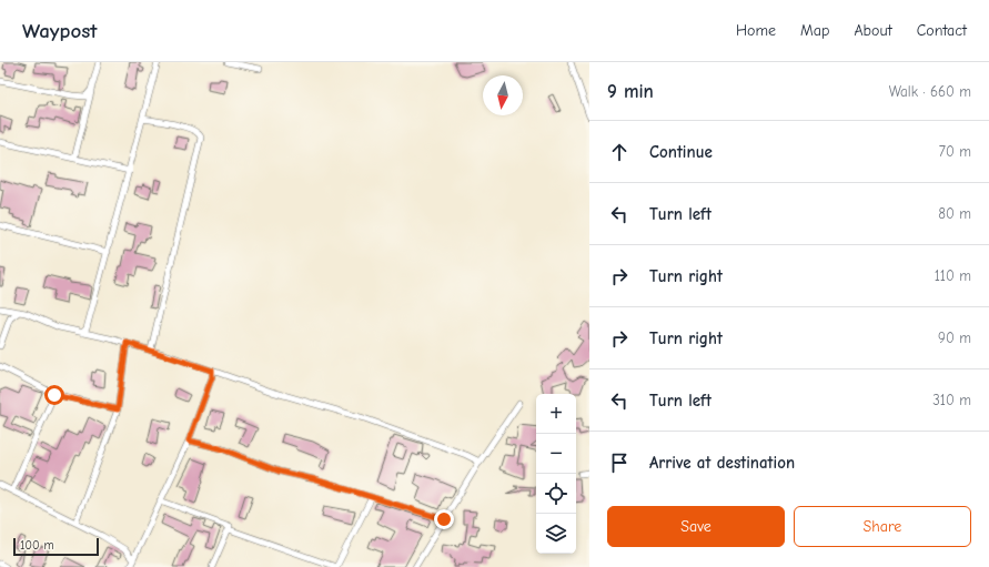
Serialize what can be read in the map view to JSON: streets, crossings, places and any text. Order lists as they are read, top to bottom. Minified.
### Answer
{"scale_bar":"100 m","north":"bottom","page":{"header":"Waypost","nav":["Home","Map","About","Contact"],"heading":["9 min","Walk · 660 m"],"list":[["Continue","70 m"],["Turn left","80 m"],["Turn right","110 m"],["Turn right","90 m"],["Turn left","310 m"],"Arrive at destination"],"map_buttons":["+","−"],"buttons":["Save","Share"],"scale":"100 m"}}
